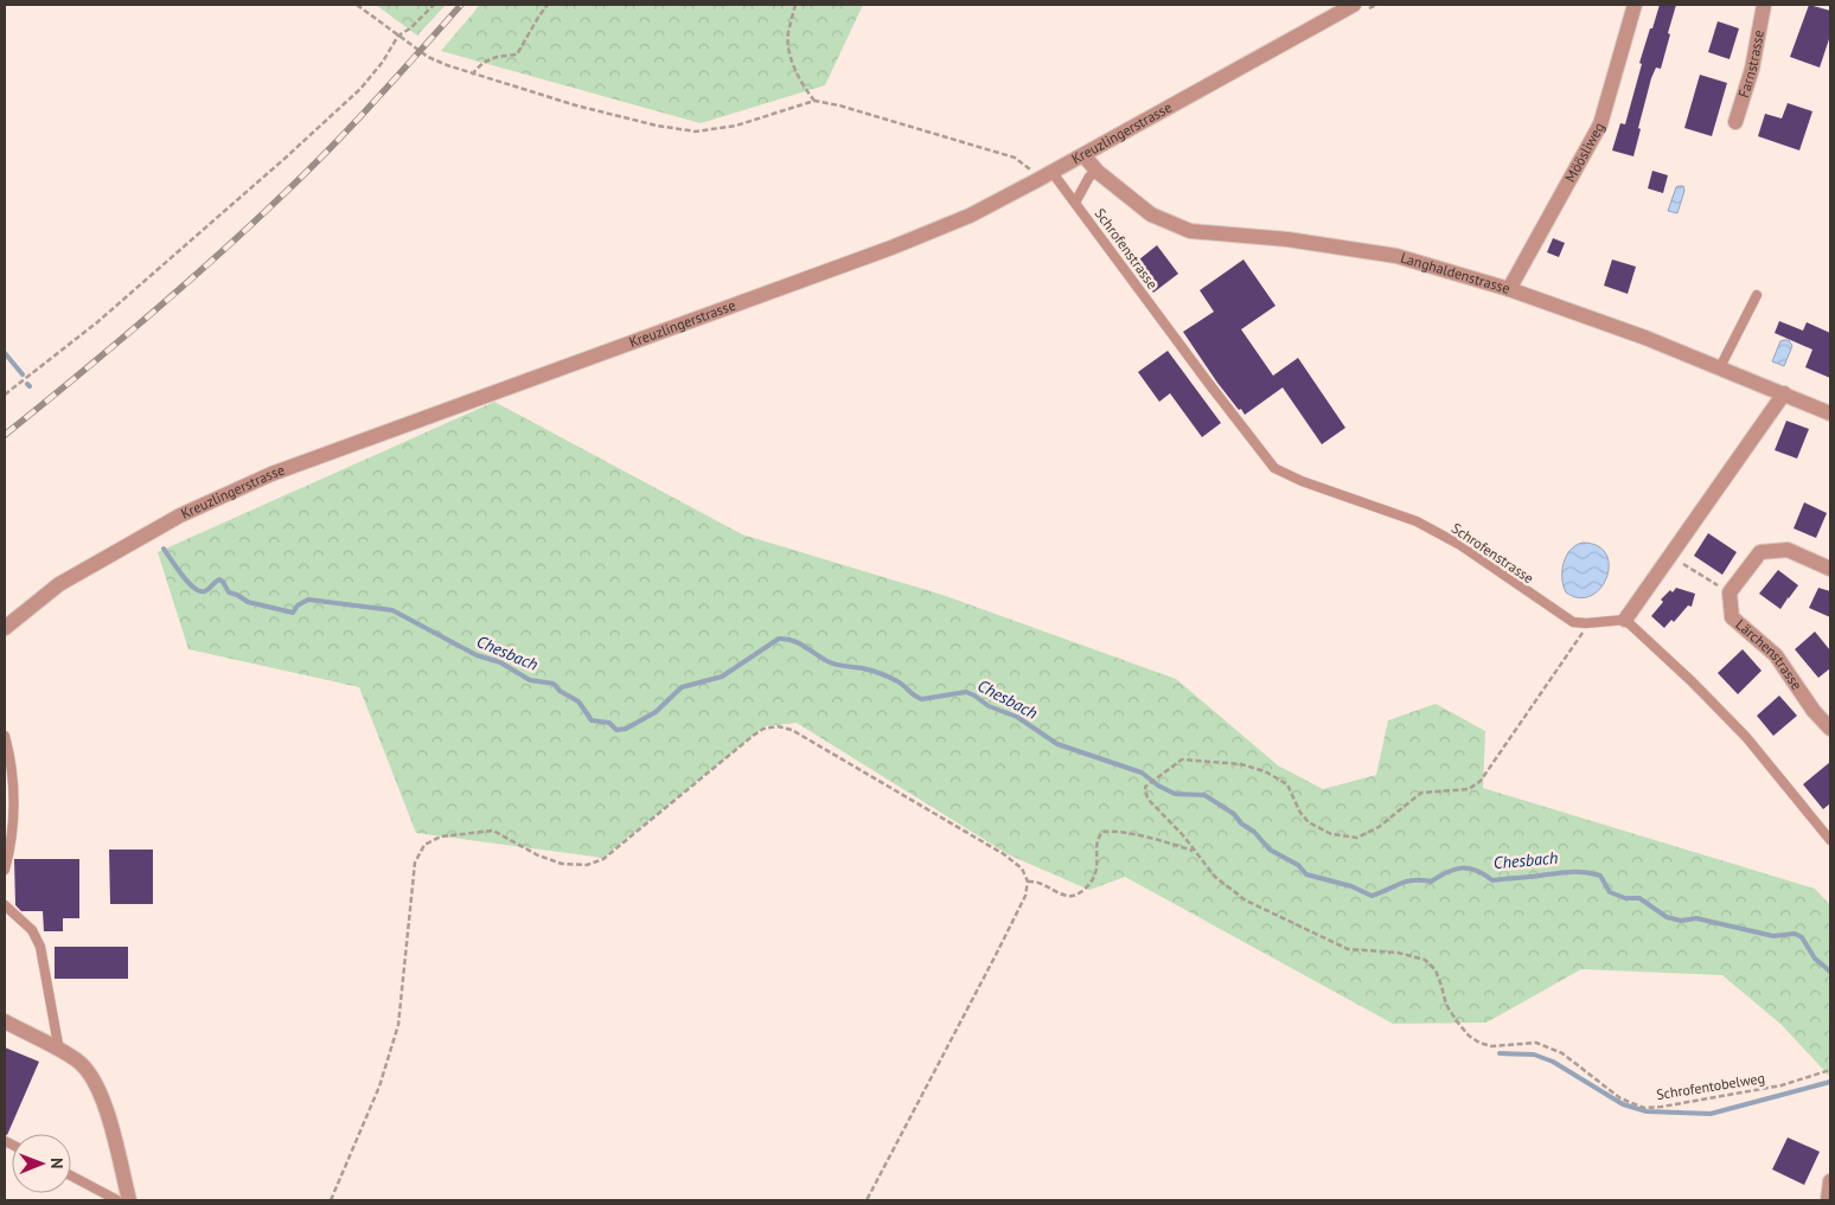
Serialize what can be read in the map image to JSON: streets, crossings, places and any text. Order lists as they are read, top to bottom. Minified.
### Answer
{"streets":{"street":["Farnstrasse","Kreuzlingerstrasse","Möösliweg","Langhaldenstrasse","Lärchenstrasse"],"lane":["Schrofenstrasse"],"path":["Schrofentobelweg"]},"crossings":[["Kreuzlingerstrasse","Schrofenstrasse"],["Kreuzlingerstrasse","Langhaldenstrasse"],["Möösliweg","Langhaldenstrasse"],["Schrofenstrasse","Langhaldenstrasse"],["Schrofenstrasse","Schrofentobelweg"]],"water":["Chesbach"],"north":"right"}
